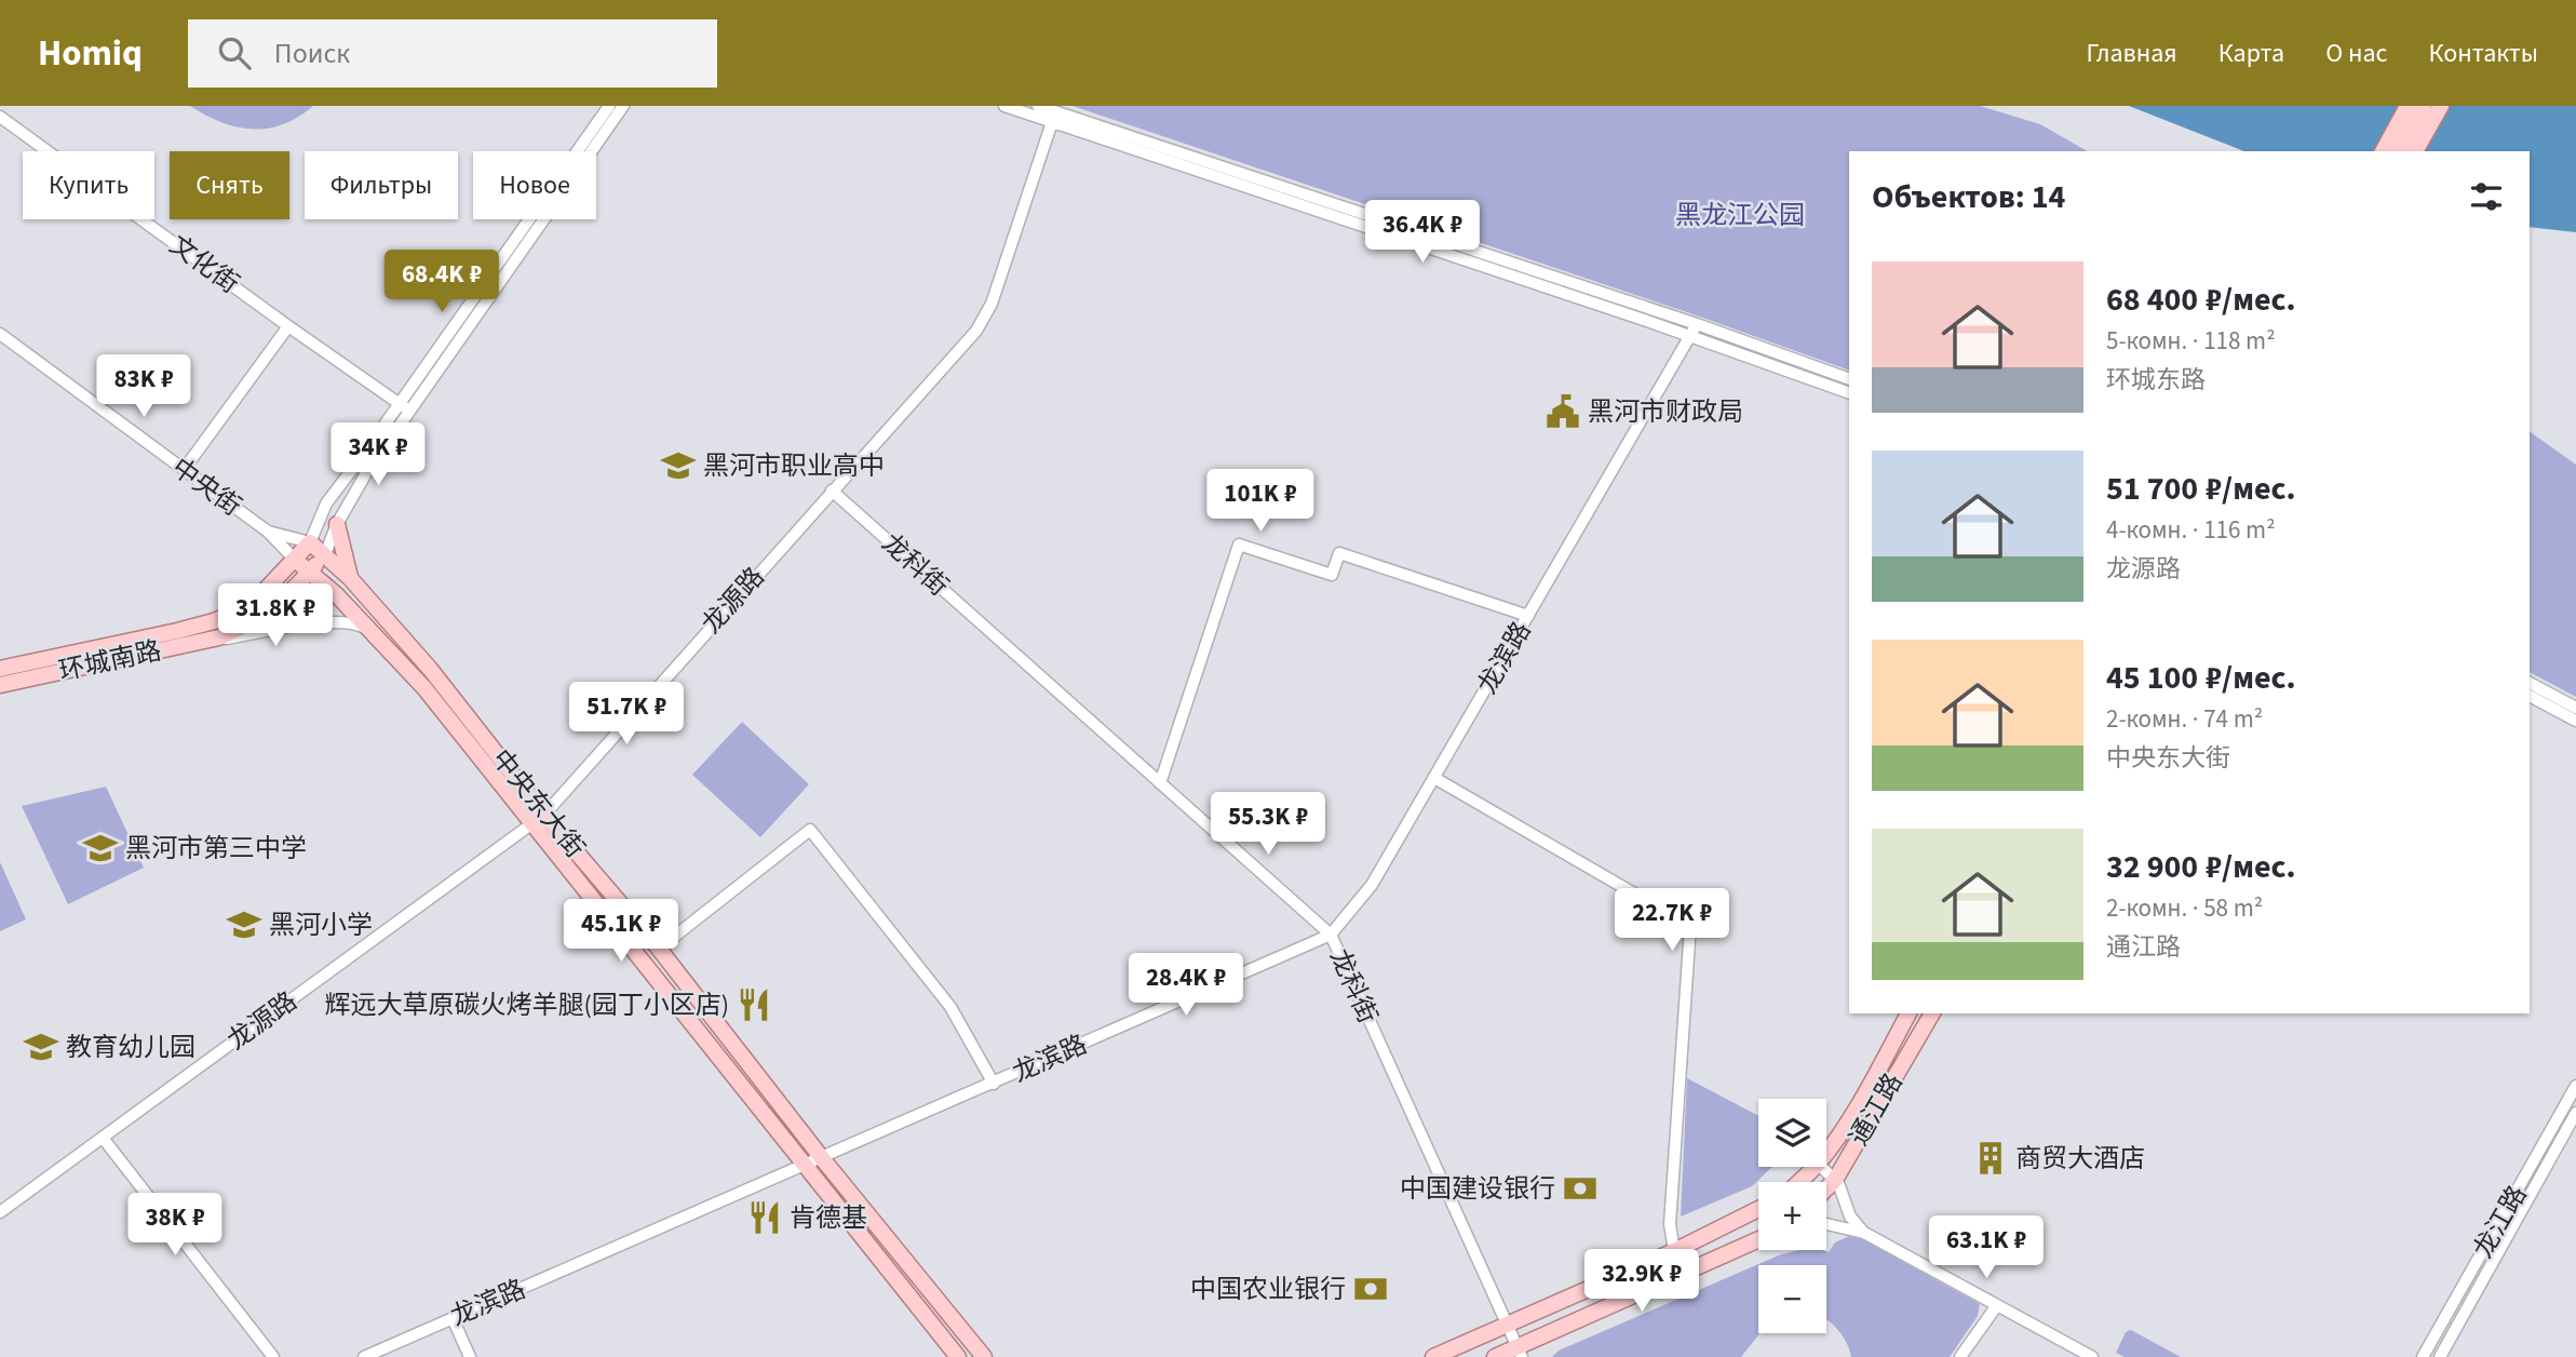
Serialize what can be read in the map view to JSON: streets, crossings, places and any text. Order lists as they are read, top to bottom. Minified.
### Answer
{"streets":{"main road":["环城南路","中央东大街","通江路"],"street":["文化街","中央街","龙科街","龙源路","龙滨路","龙江路"]},"crossings":[["龙科街","龙源路"],["龙科街","龙滨路"],["龙源路","中央东大街"],["龙滨路","中央东大街"],["环城南路","中央东大街"]],"parks":["黑龙江公园"],"places":{"public building":["黑河市财政局"],"school or university":["黑河市职业高中","黑河市第三中学","黑河小学","教育幼儿园"],"restaurant":["辉远大草原碳火烤羊腿(园丁小区店)","肯德基"],"building":["商贸大酒店"],"bank":["中国建设银行","中国农业银行"]},"page":{"header":"Homiq","search":"Поиск","nav":["Главная","Карта","О нас","Контакты"],"chip":["Купить","Снять","Фильтры","Новое"],"heading":"Объектов: 14","price":["36.4K ₽","68.4K ₽","83K ₽","34K ₽","101K ₽","31.8K ₽","51.7K ₽","55.3K ₽","22.7K ₽","45.1K ₽","28.4K ₽","38K ₽","63.1K ₽","32.9K ₽"],"list":[{"name":"68 400 ₽/мес.","note":"5-комн. · 118 m² · 环城东路"},{"name":"51 700 ₽/мес.","note":"4-комн. · 116 m² · 龙源路"},{"name":"45 100 ₽/мес.","note":"2-комн. · 74 m² · 中央东大街"},{"name":"32 900 ₽/мес.","note":"2-комн. · 58 m² · 通江路"}],"map_buttons":["+","−"]}}
